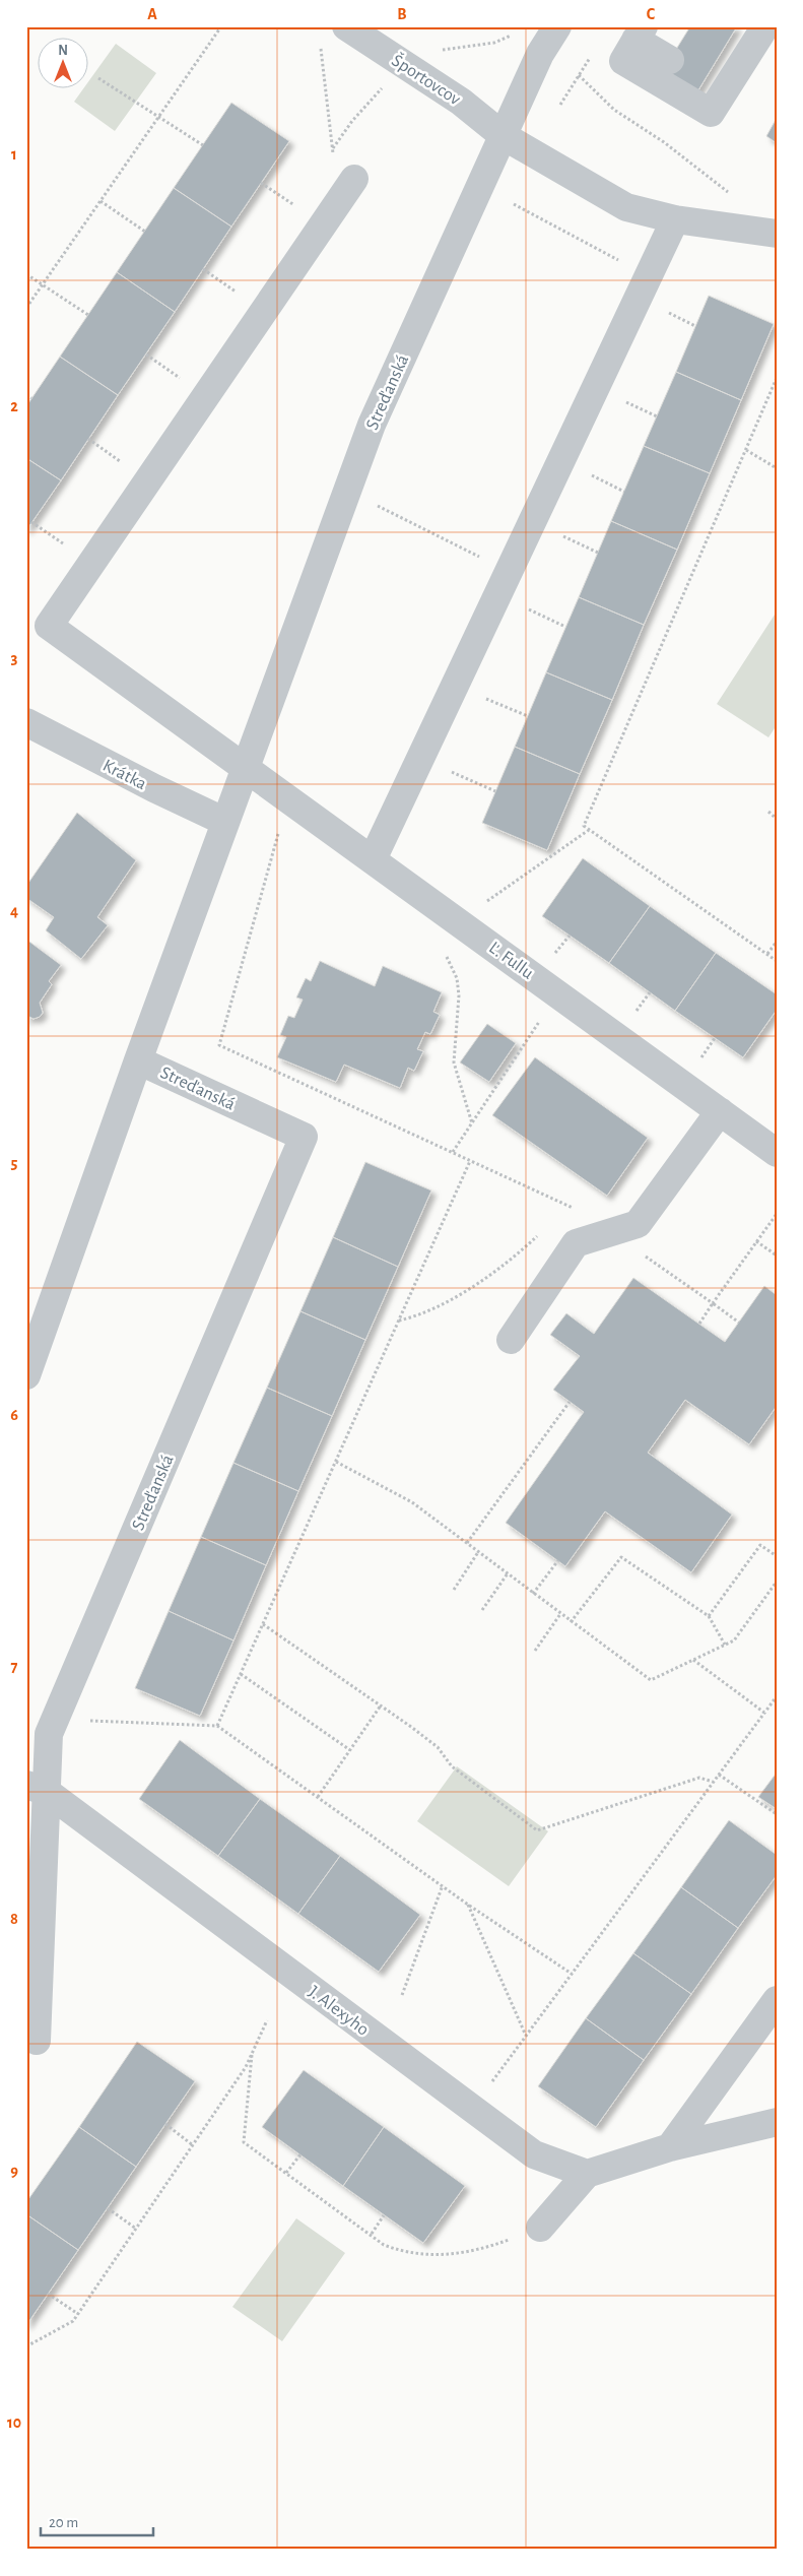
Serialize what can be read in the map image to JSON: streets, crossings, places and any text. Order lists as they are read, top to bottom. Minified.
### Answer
{"streets":{"street":["Športovcov","Streďanská","Krátka","Ľ. Fullu","J. Alexyho"]},"crossings":[["Športovcov","Streďanská"],["Streďanská","Krátka"],["Streďanská","Ľ. Fullu"],["Streďanská","J. Alexyho"]],"scale_bar":"20 m","north":"top","grid":{"columns":["A","B","C"],"rows":["1","2","3","4","5","6","7","8","9","10"]}}
